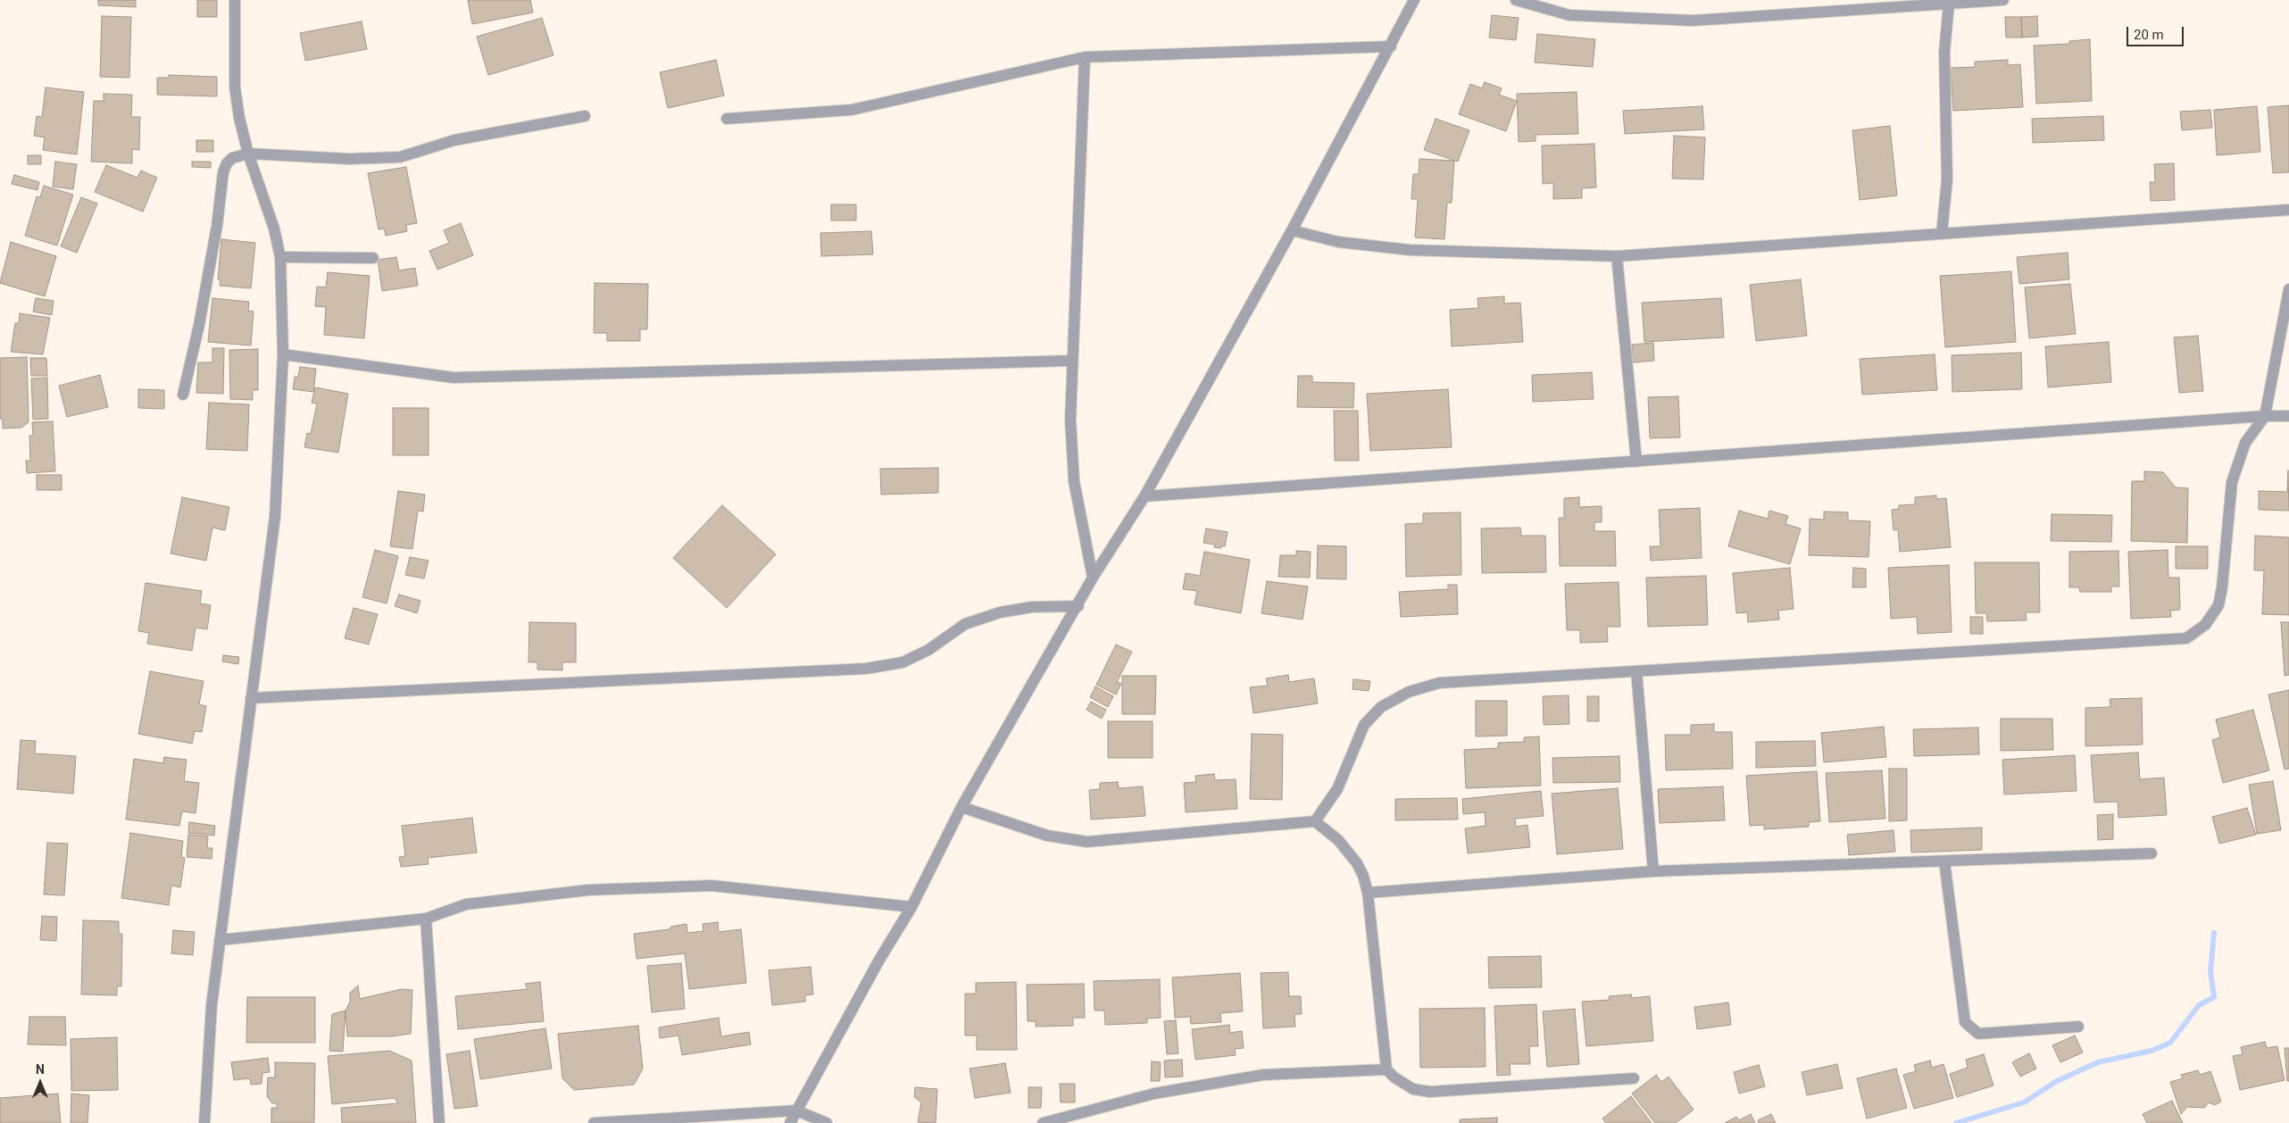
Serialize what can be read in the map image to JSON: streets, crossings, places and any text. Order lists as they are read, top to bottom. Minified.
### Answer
{"scale_bar":"20 m","north":"top"}
